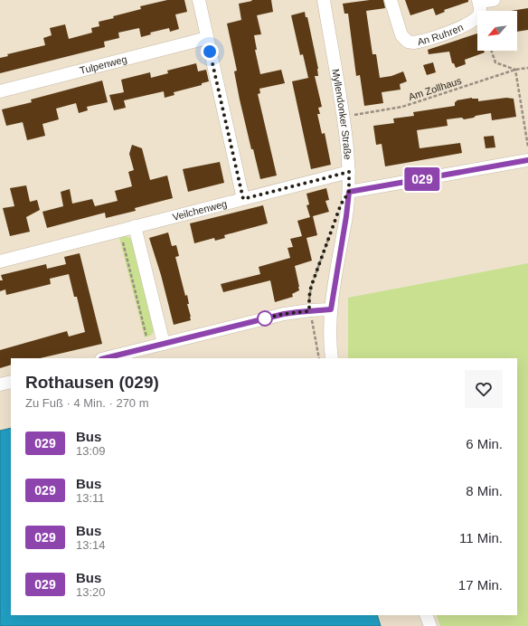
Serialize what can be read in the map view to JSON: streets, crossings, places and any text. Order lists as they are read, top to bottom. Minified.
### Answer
{"streets":{"street":["An Ruhren","Tulpenweg","Myllendonker Straße","Veilchenweg"],"path":["Am Zollhaus"]},"crossings":[["Am Zollhaus","Myllendonker Straße"],["Myllendonker Straße","Veilchenweg"]],"lines":["bus line 029"],"north":"bottom left","page":{"on_map":"029","heading":["Rothausen (029)","Zu Fuß · 4 Min. · 270 m"],"list":[{"mark":"029","name":"Bus","note":"13:09","value":"6 Min."},{"mark":"029","name":"Bus","note":"13:11","value":"8 Min."},{"mark":"029","name":"Bus","note":"13:14","value":"11 Min."},{"mark":"029","name":"Bus","note":"13:20","value":"17 Min."}]}}
